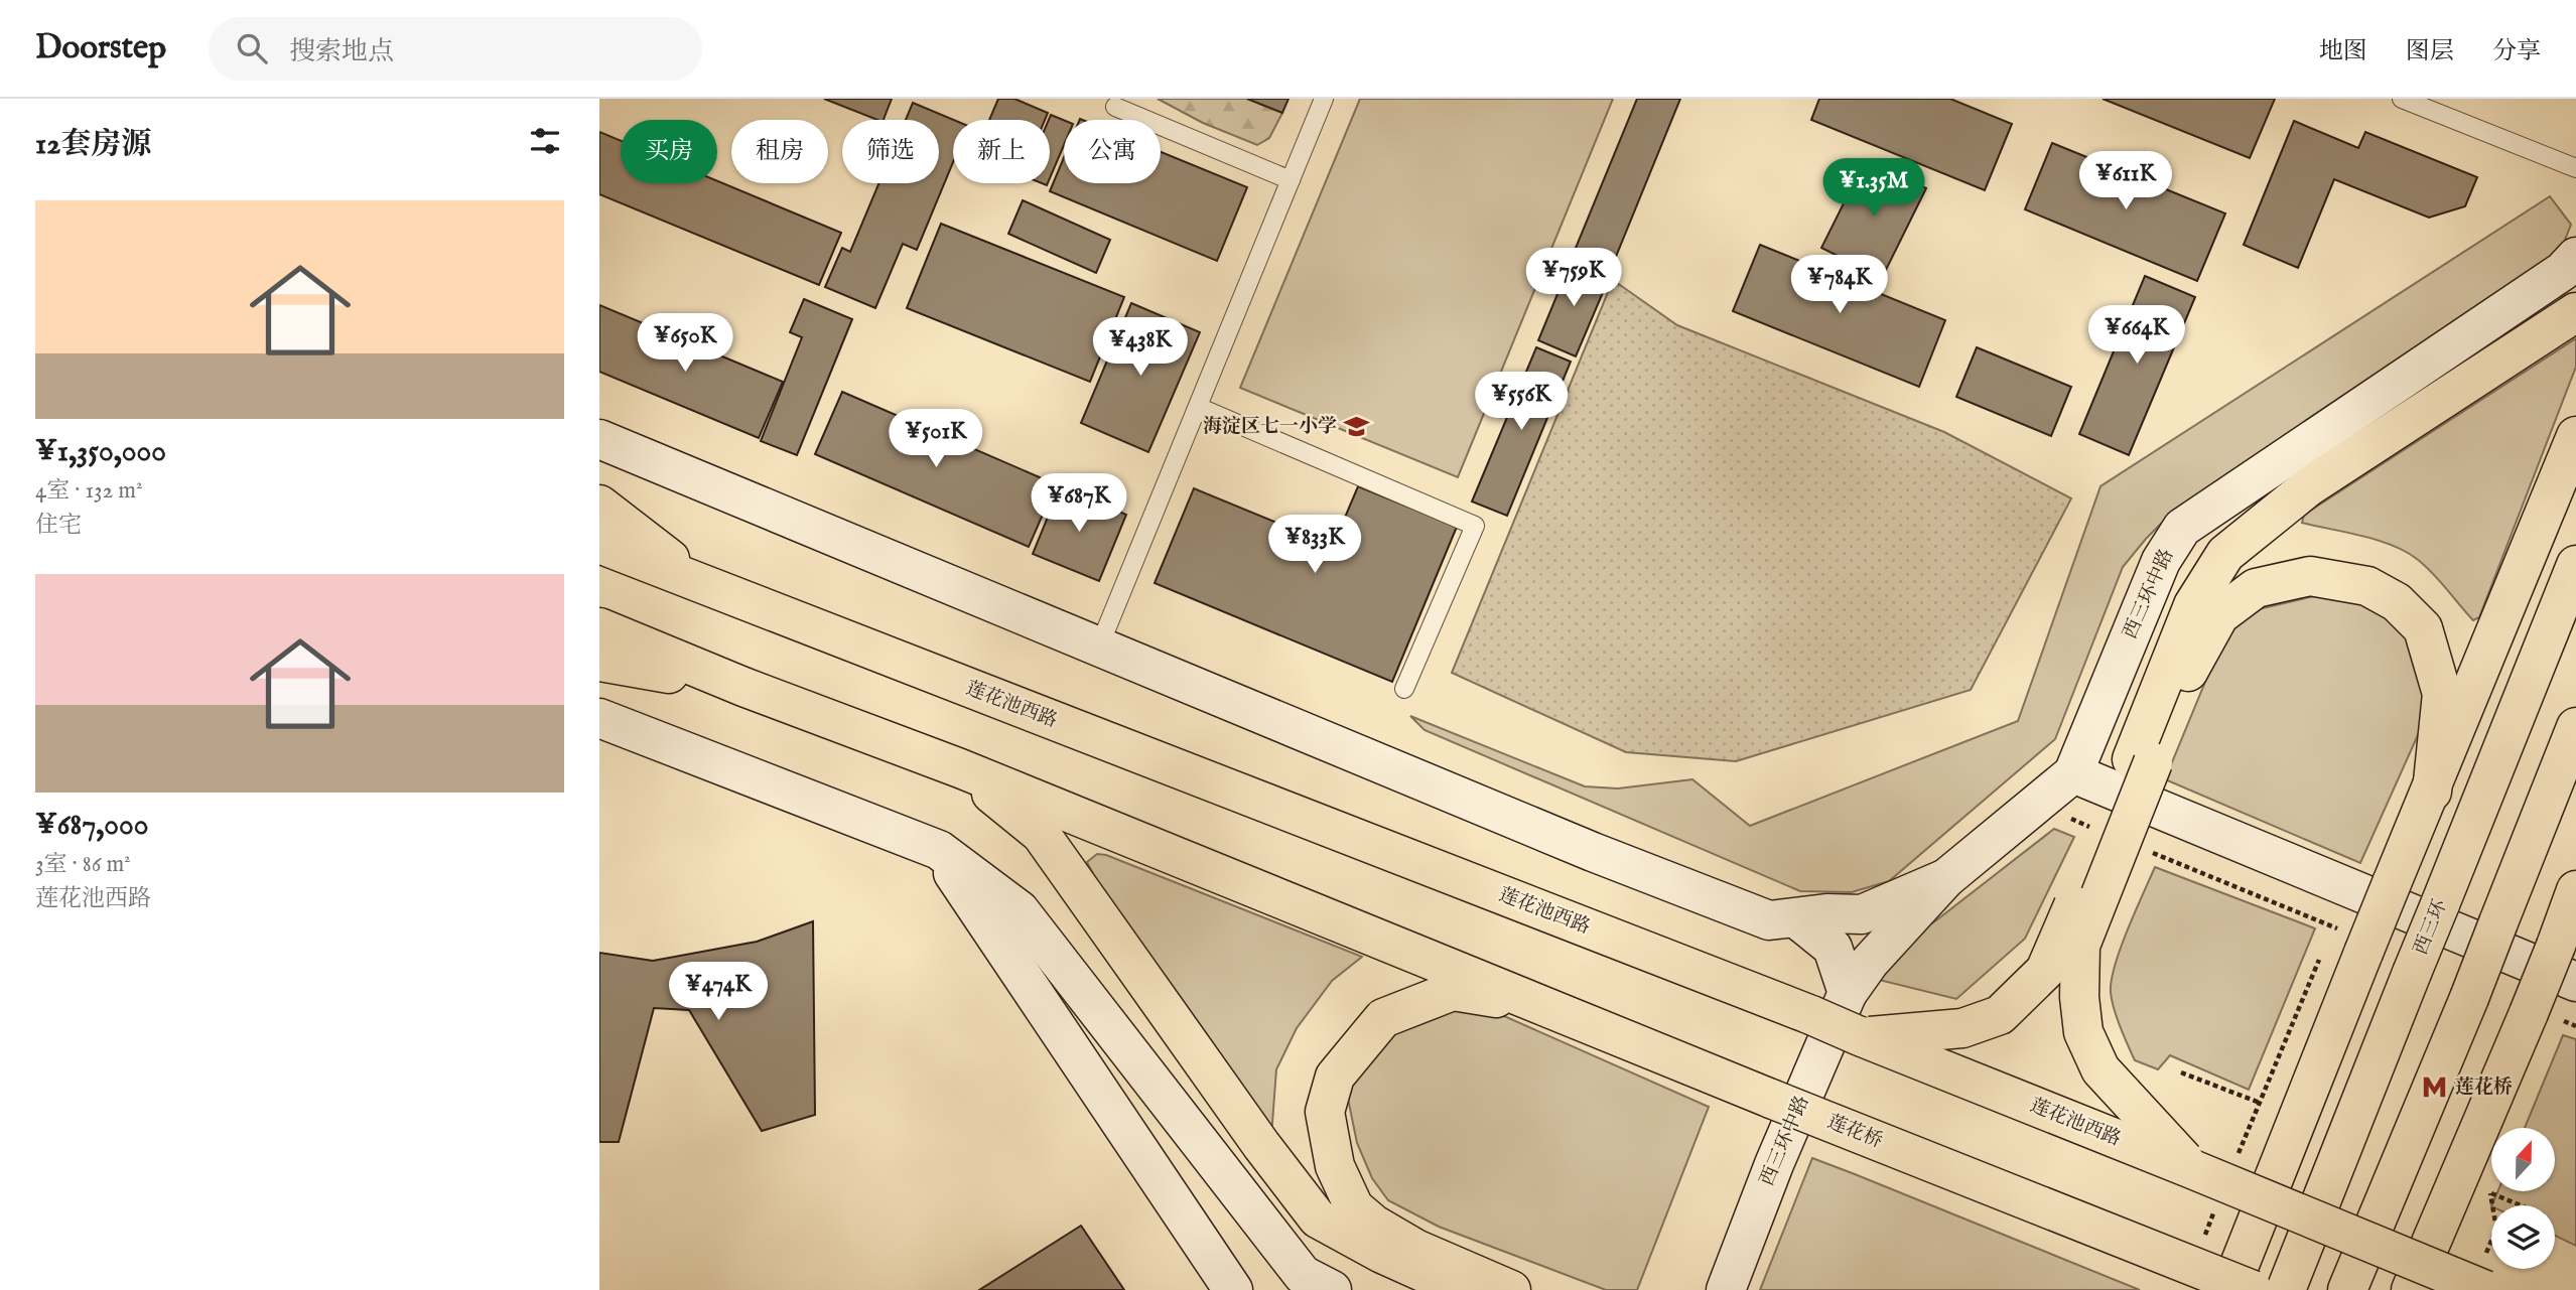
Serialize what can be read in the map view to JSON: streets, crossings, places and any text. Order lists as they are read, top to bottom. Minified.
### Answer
{"streets":{"highway":["莲花池西路","西三环","莲花桥"],"street":["西三环中路"]},"places":{"school or university":["海淀区七一小学"],"metro station":["莲花桥"]},"north":"top","page":{"header":"Doorstep","search":"搜索地点","nav":["地图","图层","分享"],"heading":"12套房源","chip":["买房","租房","筛选","新上","公寓"],"price":["¥611K","¥1.35M","¥759K","¥784K","¥664K","¥650K","¥438K","¥556K","¥501K","¥687K","¥833K","¥474K"],"list":[{"name":"¥1,350,000","note":"4室 · 132 m² · 住宅"},{"name":"¥687,000","note":"3室 · 86 m² · 莲花池西路"}]}}
